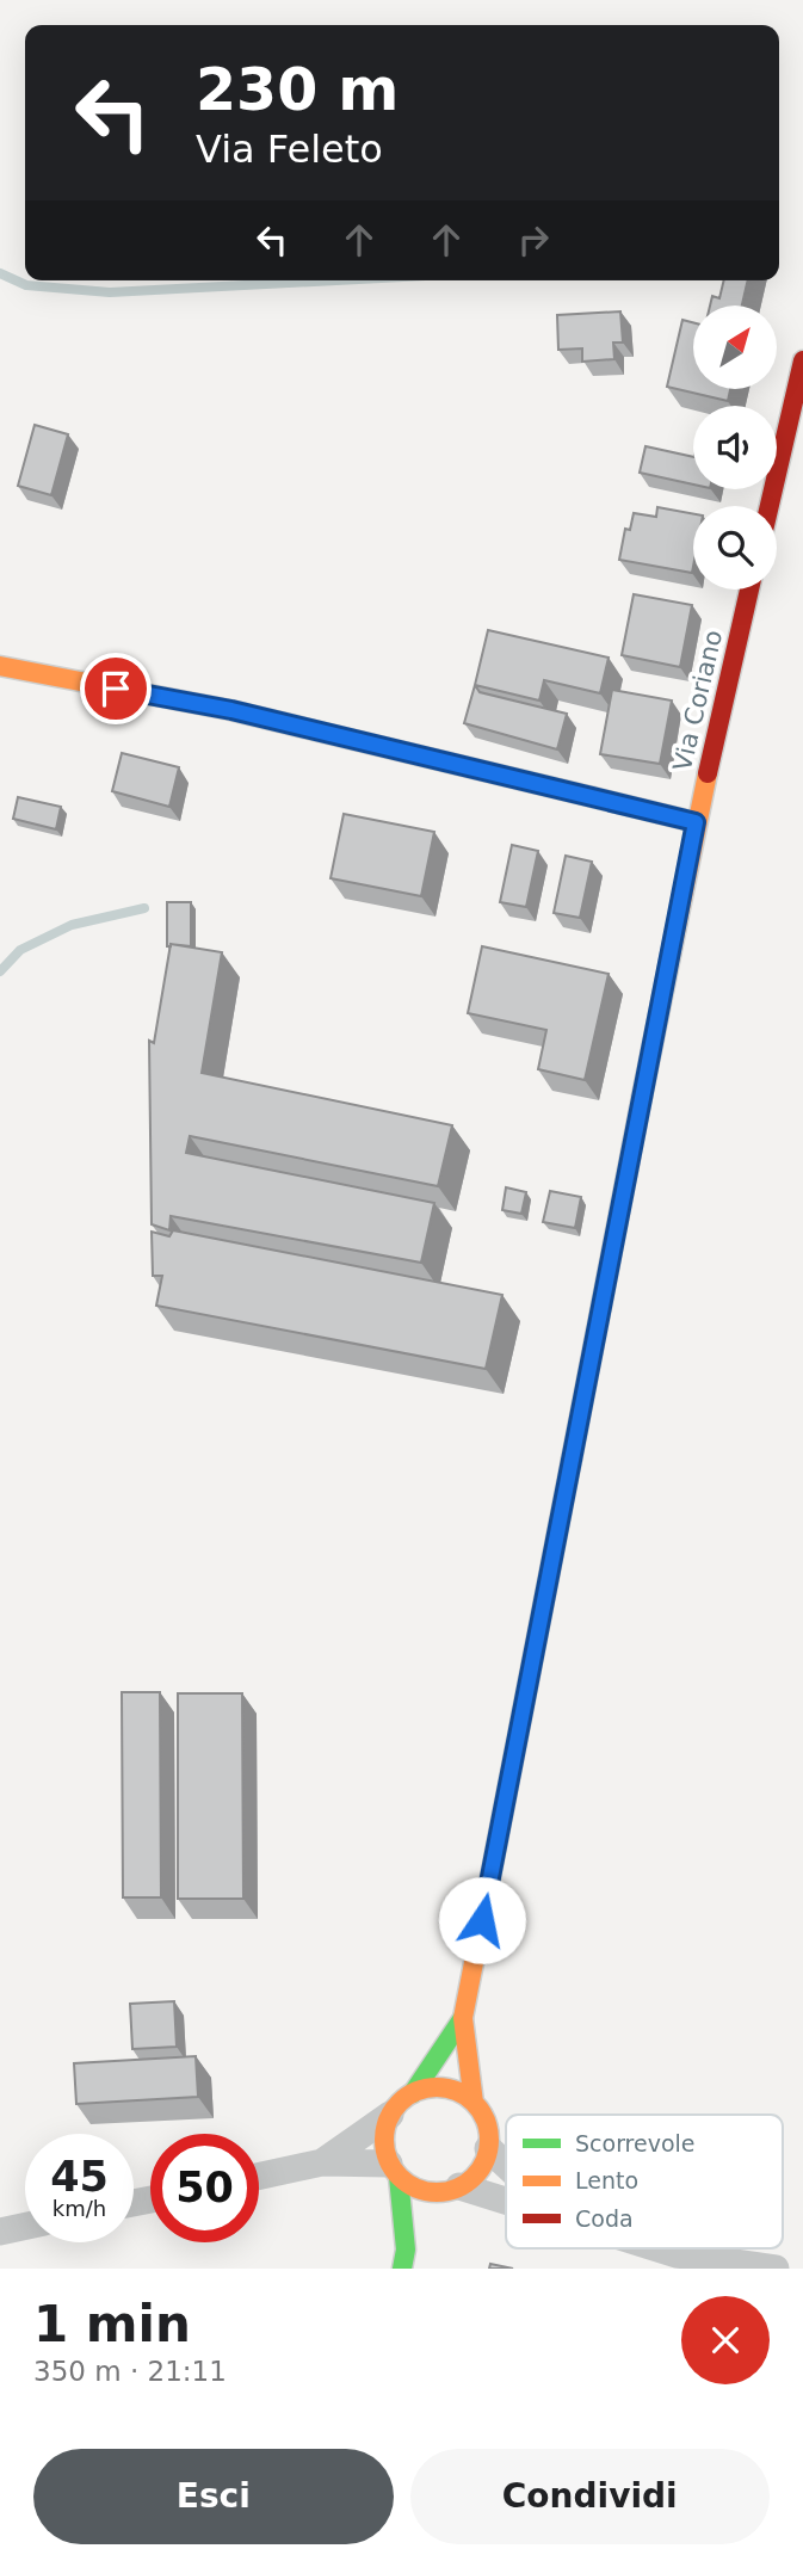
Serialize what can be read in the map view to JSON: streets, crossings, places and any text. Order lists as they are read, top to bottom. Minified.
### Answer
{"streets":{"main road":["Via Coriano"]},"legend":["Scorrevole","Lento","Coda"],"north":"top right","page":{"turn":["230 m","Via Feleto"],"speed":"45 km/h","limit":"50","heading":["1 min","350 m · 21:11"],"buttons":["Esci","Condividi"]}}
